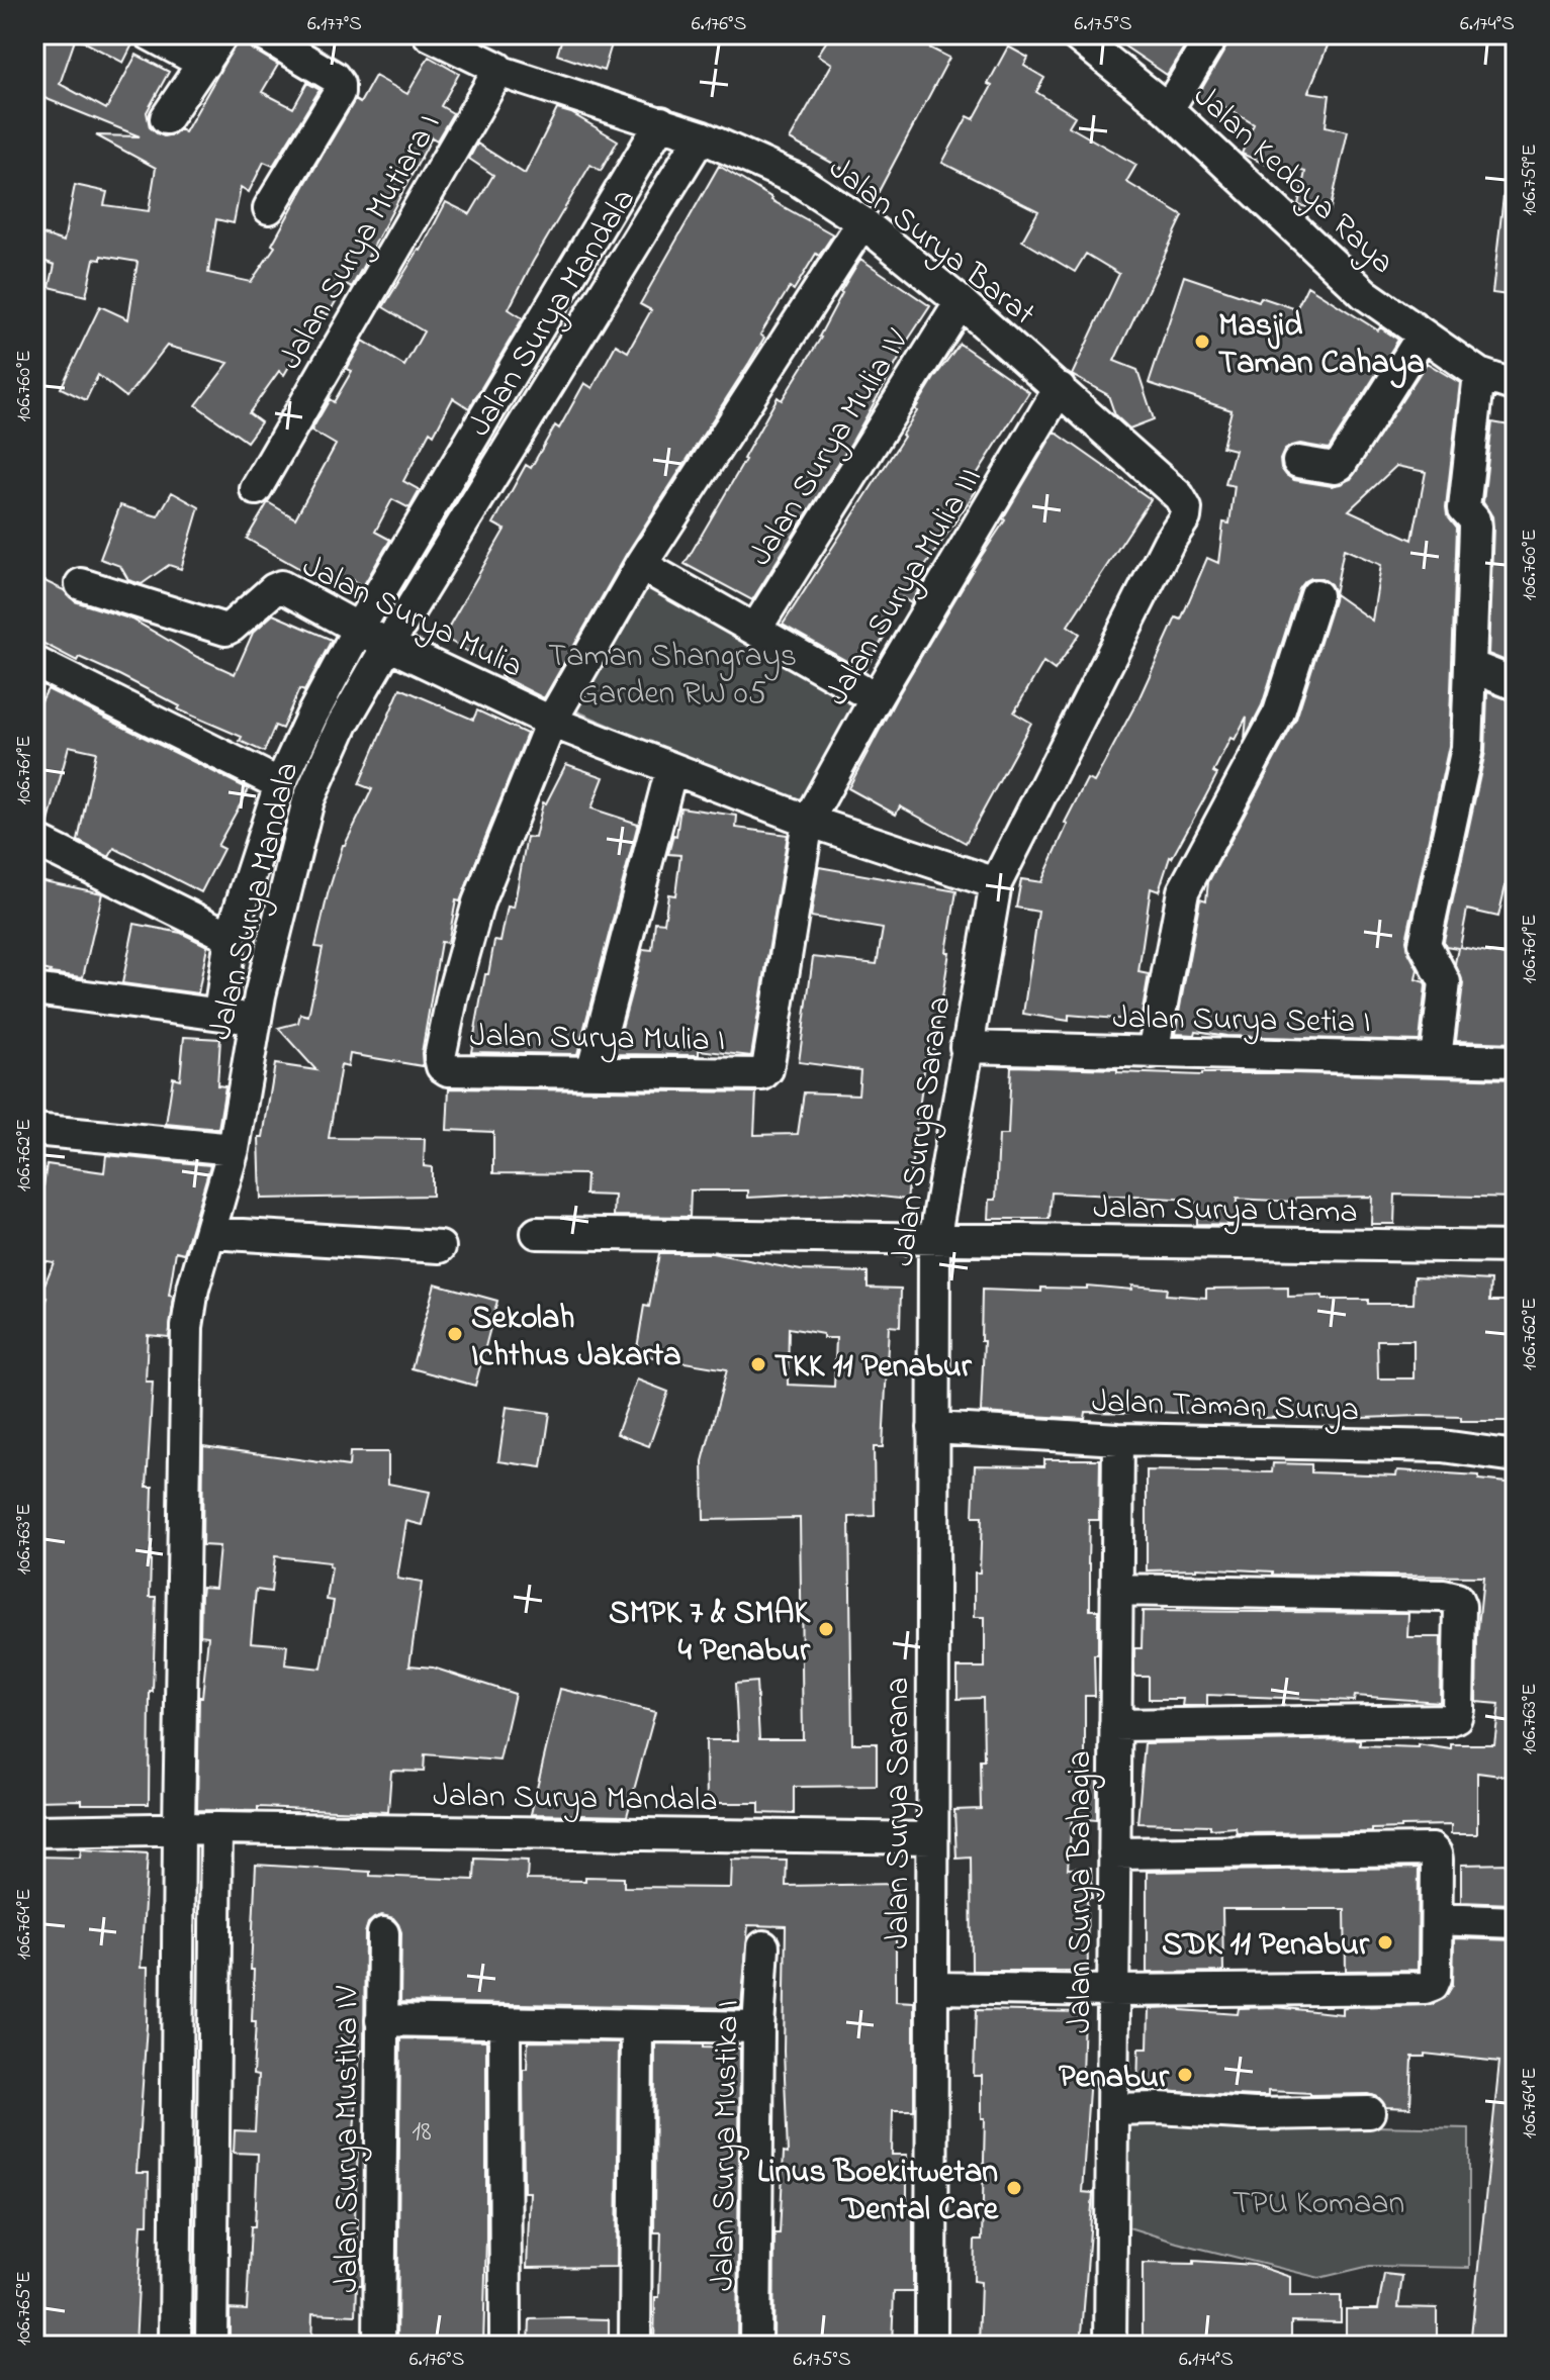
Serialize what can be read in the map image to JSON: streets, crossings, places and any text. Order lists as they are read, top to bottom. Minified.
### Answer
{"streets":{"street":["Jalan Kedoya Raya","Jalan Surya Barat","Jalan Surya Mutiara I","Jalan Surya Mandala","Jalan Surya Mulia IV","Jalan Surya Mulia III","Jalan Surya Mulia","Jalan Surya Setia I","Jalan Surya Mulia I","Jalan Surya Sarana","Jalan Surya Utama","Jalan Taman Surya","Jalan Surya Bahagia","Jalan Surya Mustika IV","Jalan Surya Mustika I"]},"crossings":[["Jalan Surya Barat","Jalan Surya Mutiara I"],["Jalan Surya Barat","Jalan Surya Mandala"],["Jalan Surya Barat","Jalan Surya Mulia IV"],["Jalan Surya Barat","Jalan Surya Mulia III"],["Jalan Surya Barat","Jalan Surya Sarana"],["Jalan Surya Mandala","Jalan Surya Mulia"],["Jalan Surya Mandala","Jalan Surya Sarana"],["Jalan Surya Mulia III","Jalan Surya Mulia"],["Jalan Surya Mulia III","Jalan Surya Mulia I"],["Jalan Surya Mulia","Jalan Surya Mulia I"],["Jalan Surya Mulia","Jalan Surya Sarana"],["Jalan Surya Setia I","Jalan Surya Sarana"],["Jalan Surya Sarana","Jalan Surya Utama"],["Jalan Surya Sarana","Jalan Taman Surya"],["Jalan Taman Surya","Jalan Surya Bahagia"]],"parks":["Taman Shangrays Garden RW 05","TPU Komaan"],"places":["Masjid Taman Cahaya","Sekolah Ichthus Jakarta","TKK 11 Penabur","SMPK 7 & SMAK 4 Penabur","SDK 11 Penabur","Penabur","Linus Boekitwetan Dental Care"],"house_numbers":["18"],"coordinates":["6.177°S","6.176°S","6.175°S","6.174°S","106.759°E","106.760°E","106.761°E","106.762°E","106.763°E","106.764°E","106.765°E"]}
